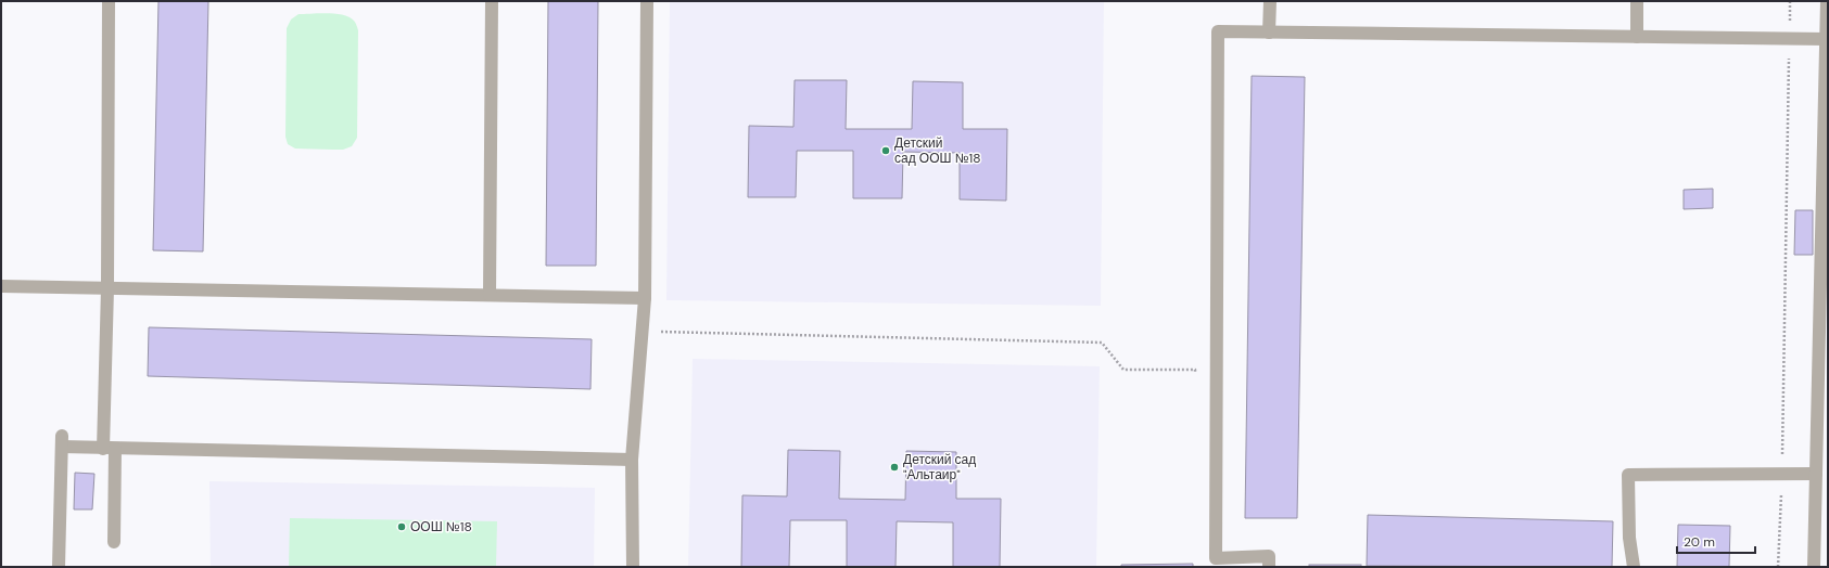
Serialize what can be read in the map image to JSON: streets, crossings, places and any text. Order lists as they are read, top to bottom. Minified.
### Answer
{"places":["Детский сад ООШ №18","Детский сад \"Альтаир\"","ООШ №18"],"scale_bar":"20 m"}
